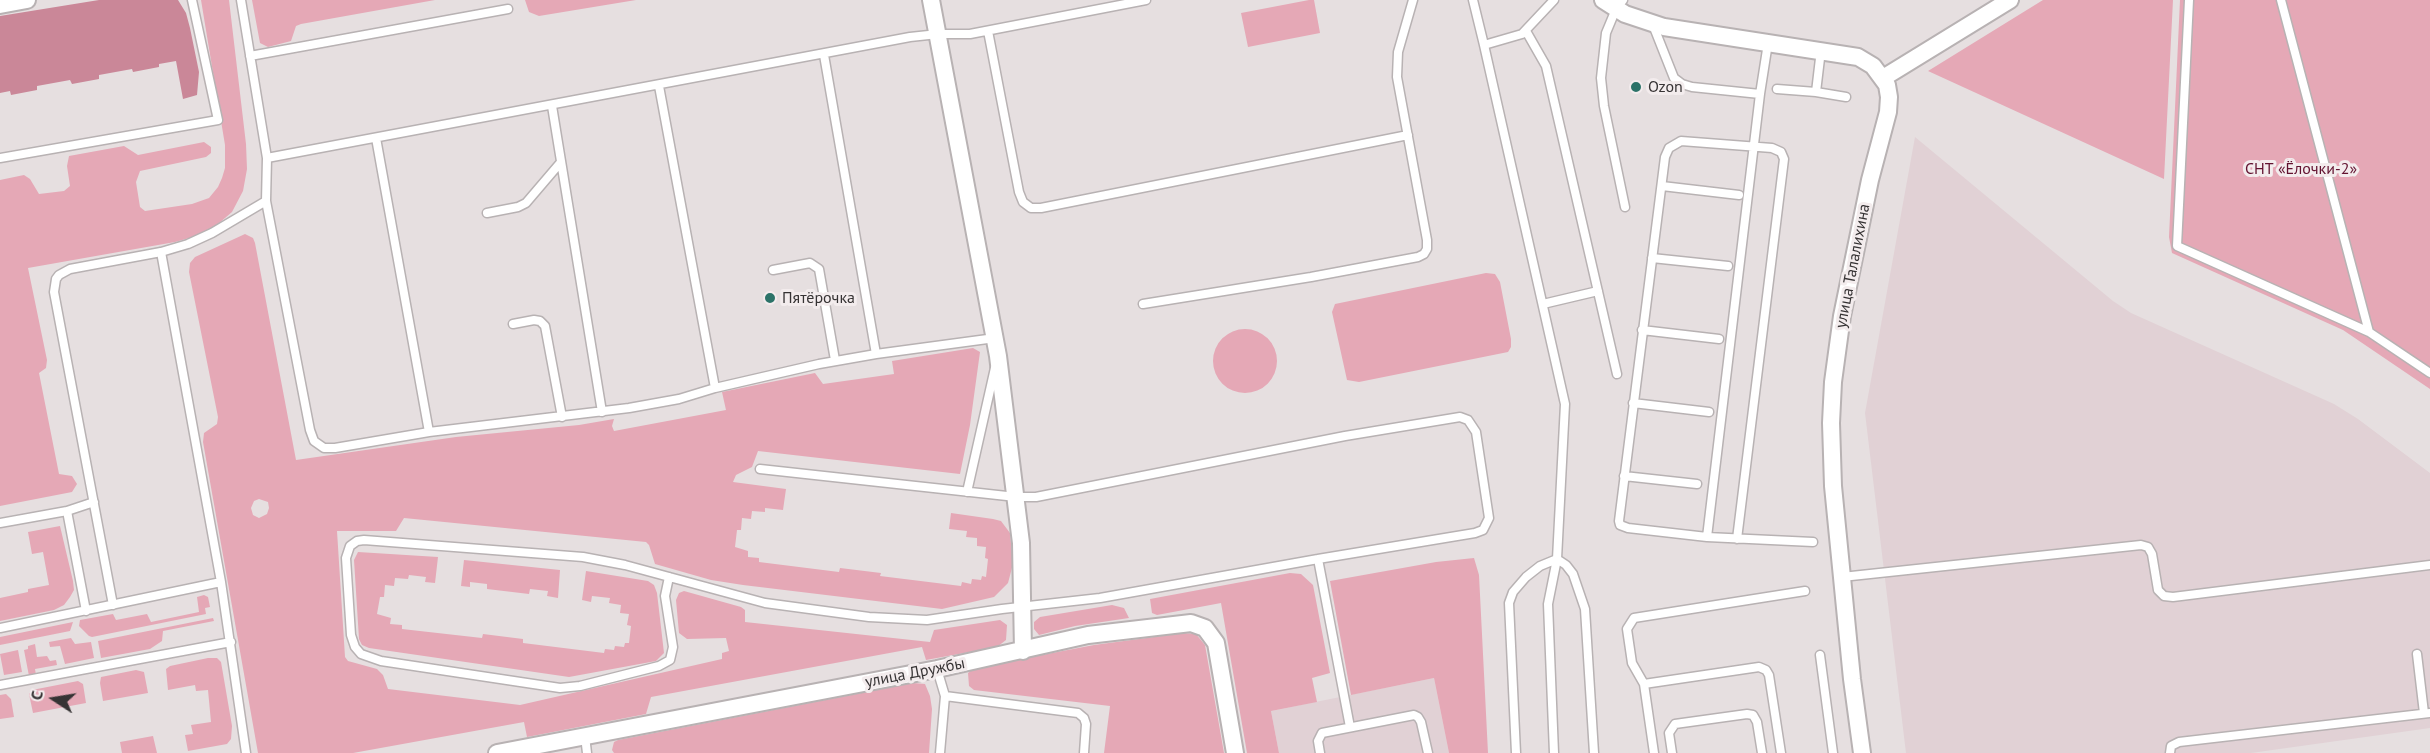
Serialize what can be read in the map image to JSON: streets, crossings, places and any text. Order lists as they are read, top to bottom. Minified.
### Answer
{"streets":{"street":["улица Талалихина","улица Дружбы"]},"parks":["СНТ «Ёлочки-2»"],"places":["Ozon","Пятёрочка"],"north":"left"}
